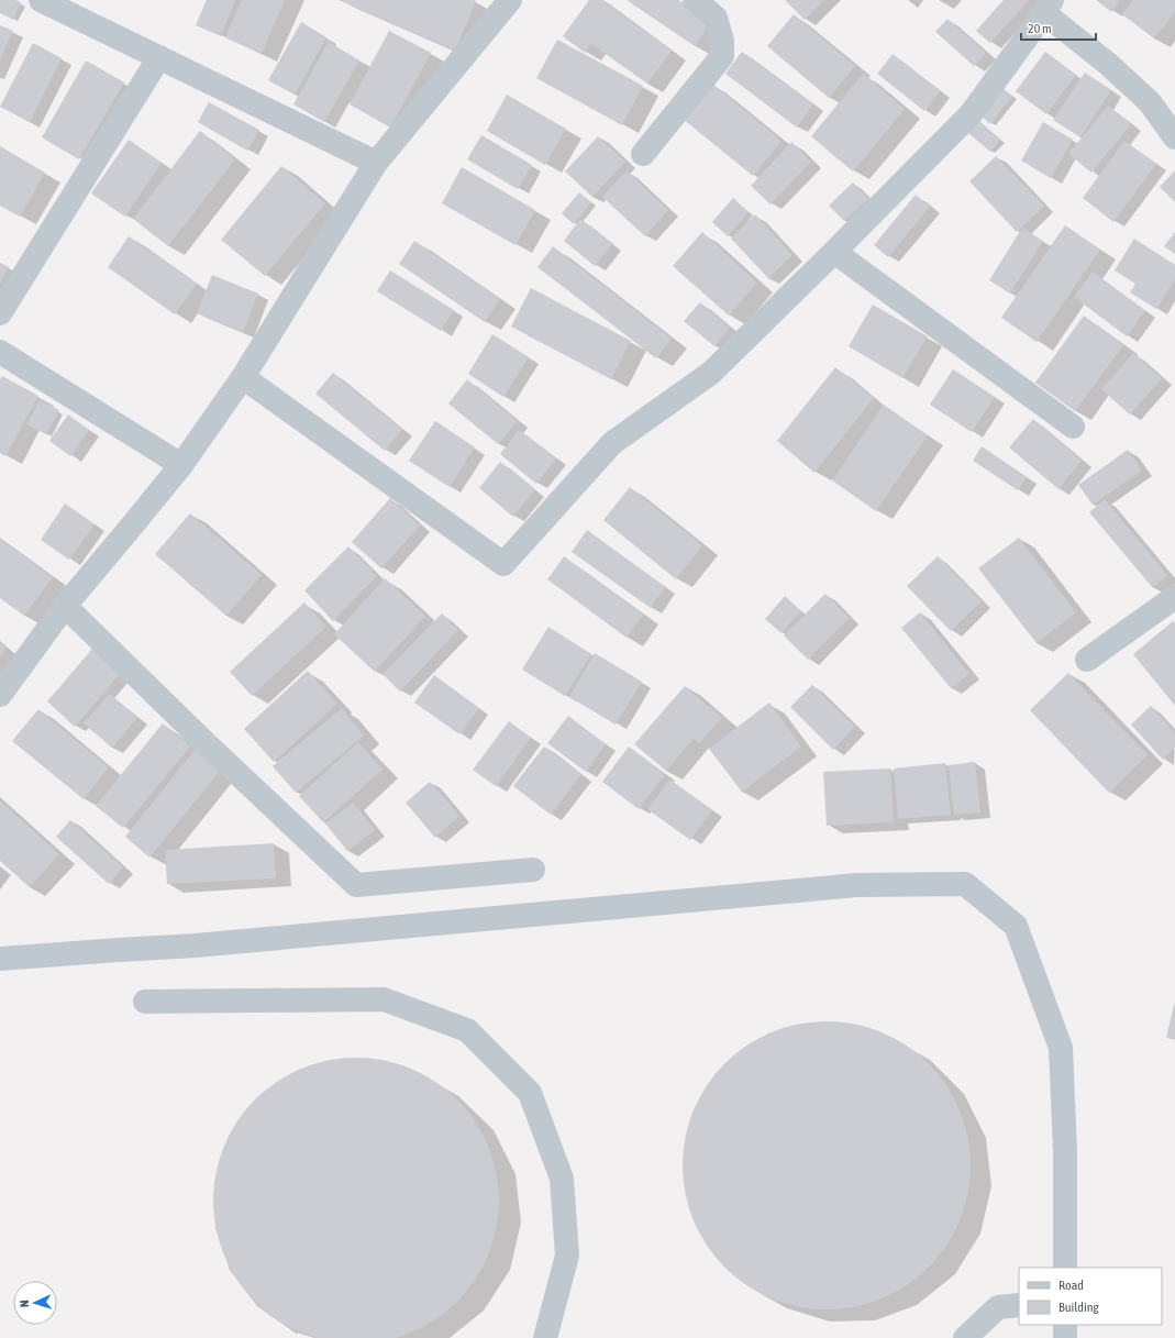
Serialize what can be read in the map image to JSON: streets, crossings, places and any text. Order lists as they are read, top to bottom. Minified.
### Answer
{"legend":["Road","Building"],"scale_bar":"20 m","north":"left"}
